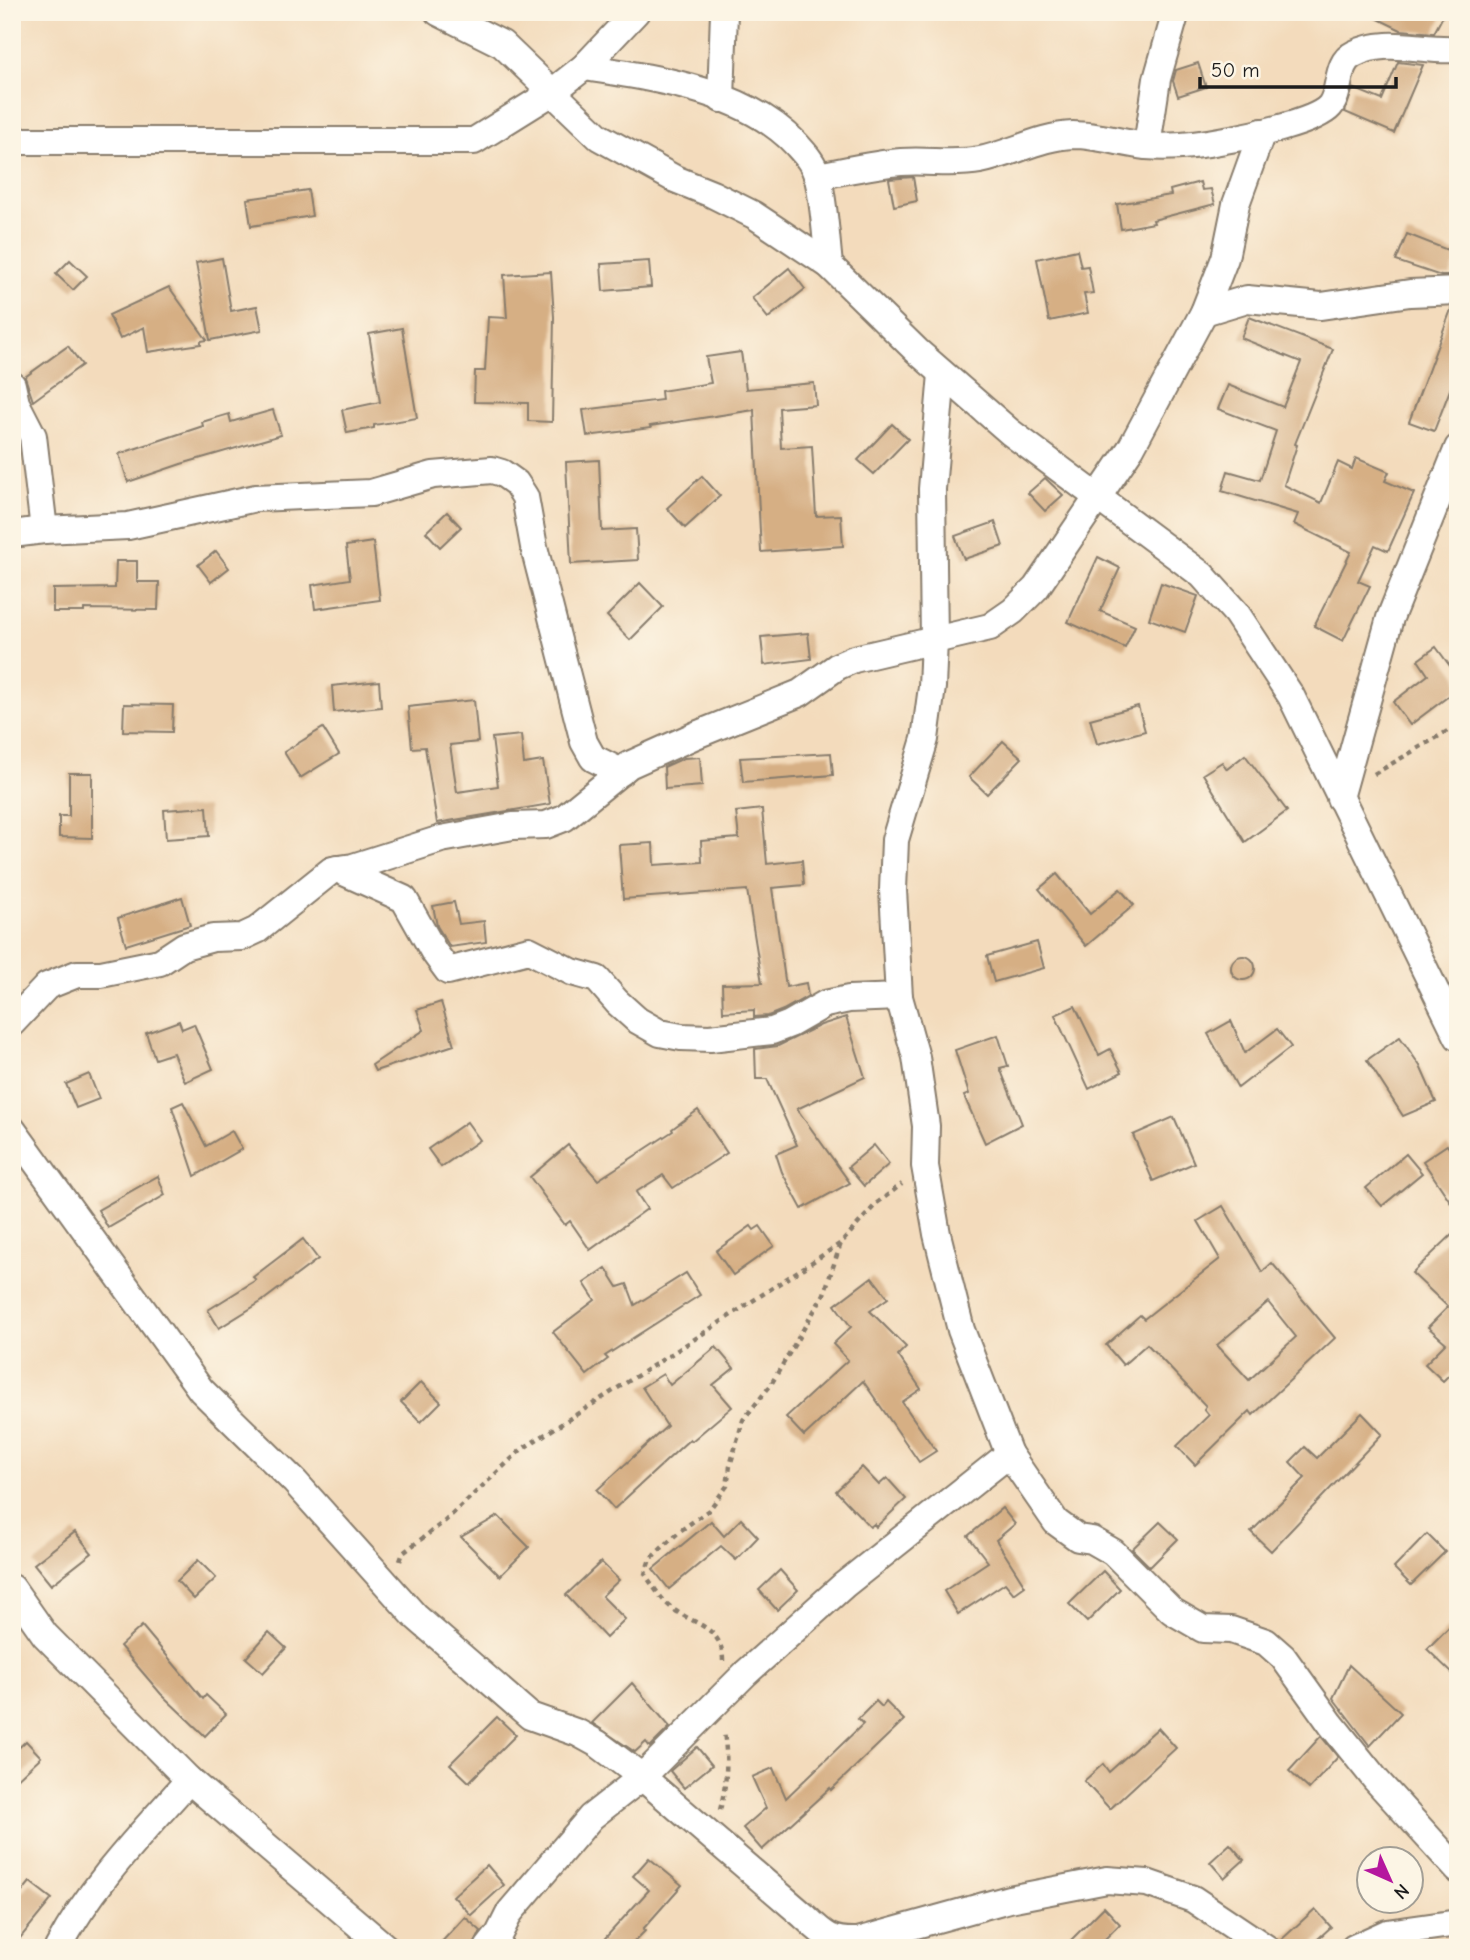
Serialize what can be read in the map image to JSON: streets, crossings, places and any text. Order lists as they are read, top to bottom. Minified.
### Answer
{"scale_bar":"50 m","north":"bottom right"}
